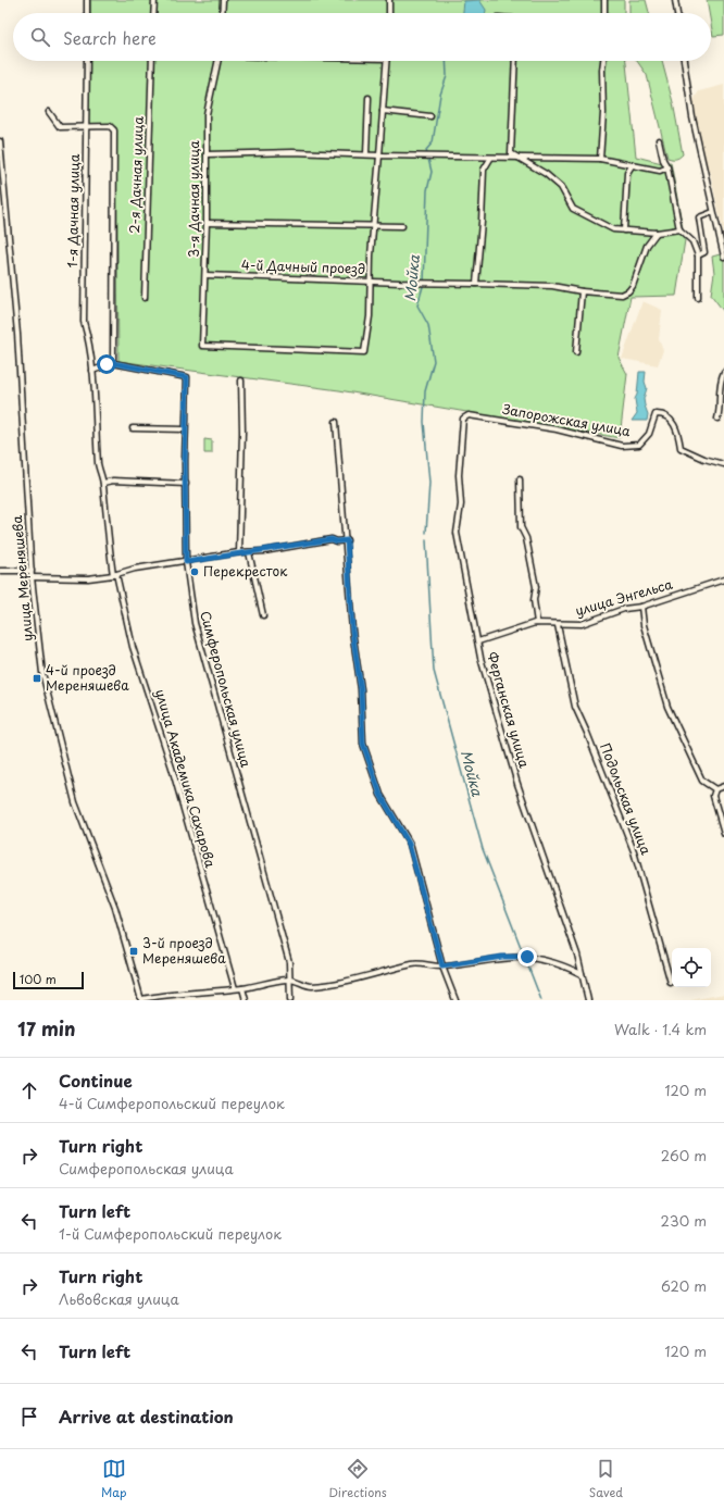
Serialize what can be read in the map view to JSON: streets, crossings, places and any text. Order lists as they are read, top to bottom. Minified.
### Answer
{"streets":{"street":["2-я Дачная улица","3-я Дачная улица","1-я Дачная улица","4-й Дачный проезд","Запорожская улица","улица Мереняшева","улица Энгельса","Симферопольская улица","Ферганская улица","улица Академика Сахарова","Подольская улица"]},"crossings":[["3-я Дачная улица","4-й Дачный проезд"],["1-я Дачная улица","улица Академика Сахарова"],["Запорожская улица","Ферганская улица"],["улица Энгельса","Ферганская улица"],["улица Энгельса","Подольская улица"]],"water":["Мойка"],"places":{"other":["Перекресток"],"transit":["4-й проезд Мереняшева","3-й проезд Мереняшева"]},"scale_bar":"100 m","page":{"search":"Search here","scale":"100 m","heading":["17 min","Walk · 1.4 km"],"list":[["Continue","4-й Симферопольский переулок","120 m"],["Turn right","Симферопольская улица","260 m"],["Turn left","1-й Симферопольский переулок","230 m"],["Turn right","Львовская улица","620 m"],["Turn left","120 m"],"Arrive at destination"],"nav":["Map","Directions","Saved"]}}
